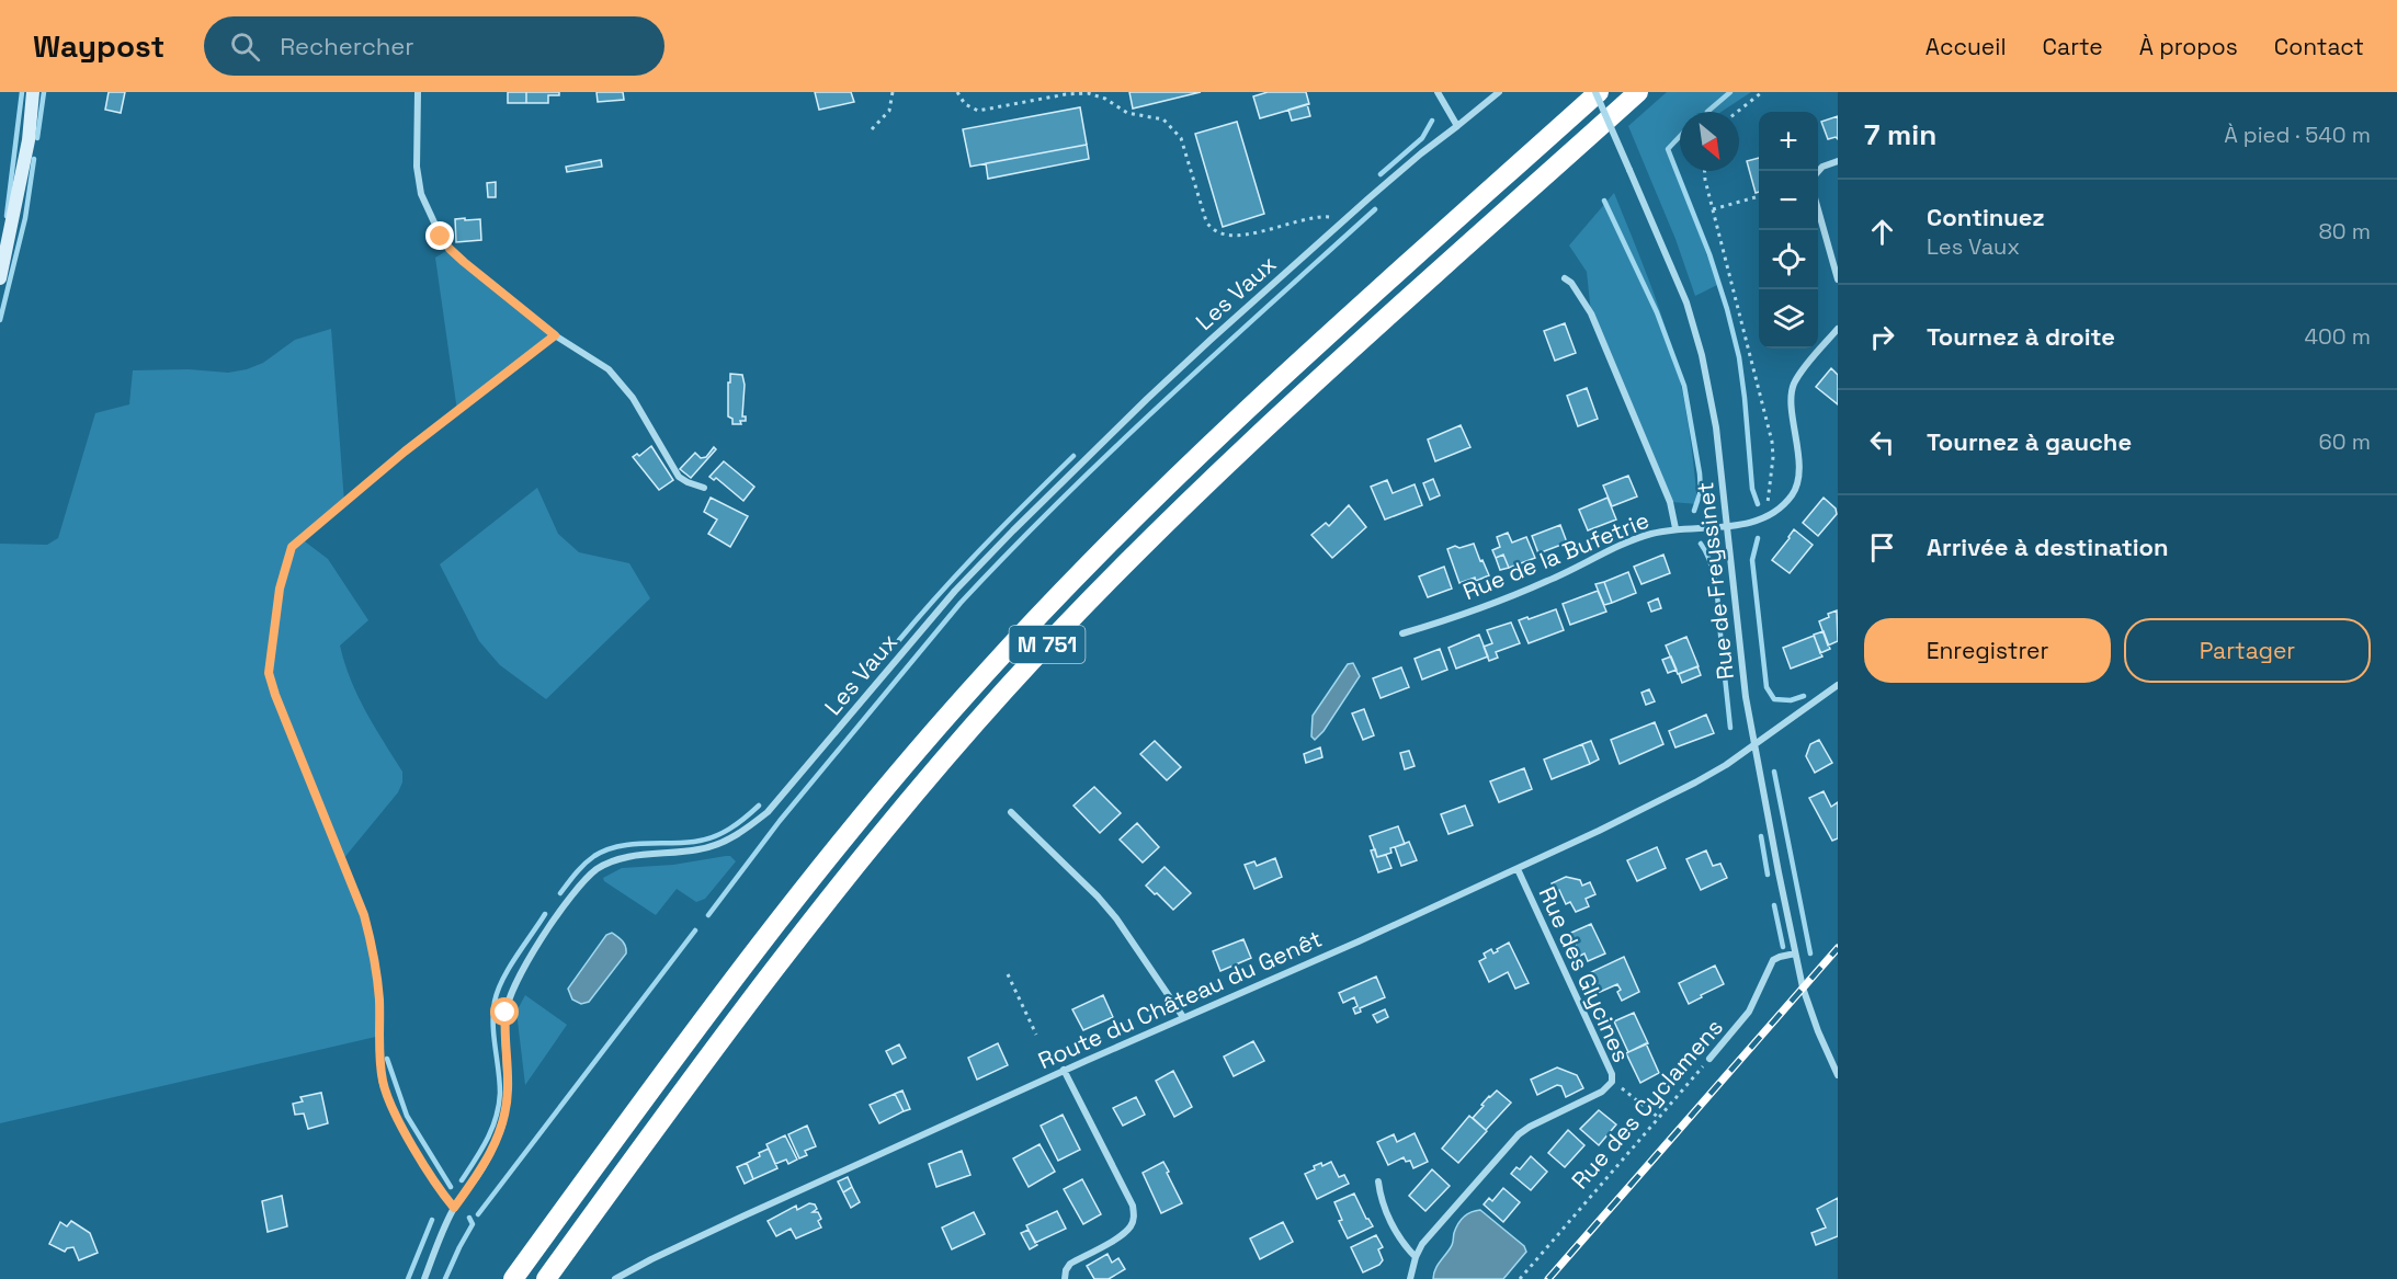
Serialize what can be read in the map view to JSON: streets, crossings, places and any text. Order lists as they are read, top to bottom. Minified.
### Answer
{"streets":{"highway":["M 751"],"street":["Les Vaux","Rue de la Bufetrie","Rue de Freyssinet","Rue des Glycines","Route du Château du Genêt","Rue des Cyclamens"]},"crossings":[["Rue de la Bufetrie","Rue de Freyssinet"],["Rue de Freyssinet","M 751"],["Rue de Freyssinet","Route du Château du Genêt"],["Rue de Freyssinet","Rue des Cyclamens"],["Rue des Glycines","Route du Château du Genêt"]],"north":"bottom right","page":{"header":"Waypost","search":"Rechercher","nav":["Accueil","Carte","À propos","Contact"],"heading":["7 min","À pied · 540 m"],"map_buttons":["+","−"],"list":[["Continuez","Les Vaux","80 m"],["Tournez à droite","400 m"],["Tournez à gauche","60 m"],"Arrivée à destination"],"buttons":["Enregistrer","Partager"]}}
